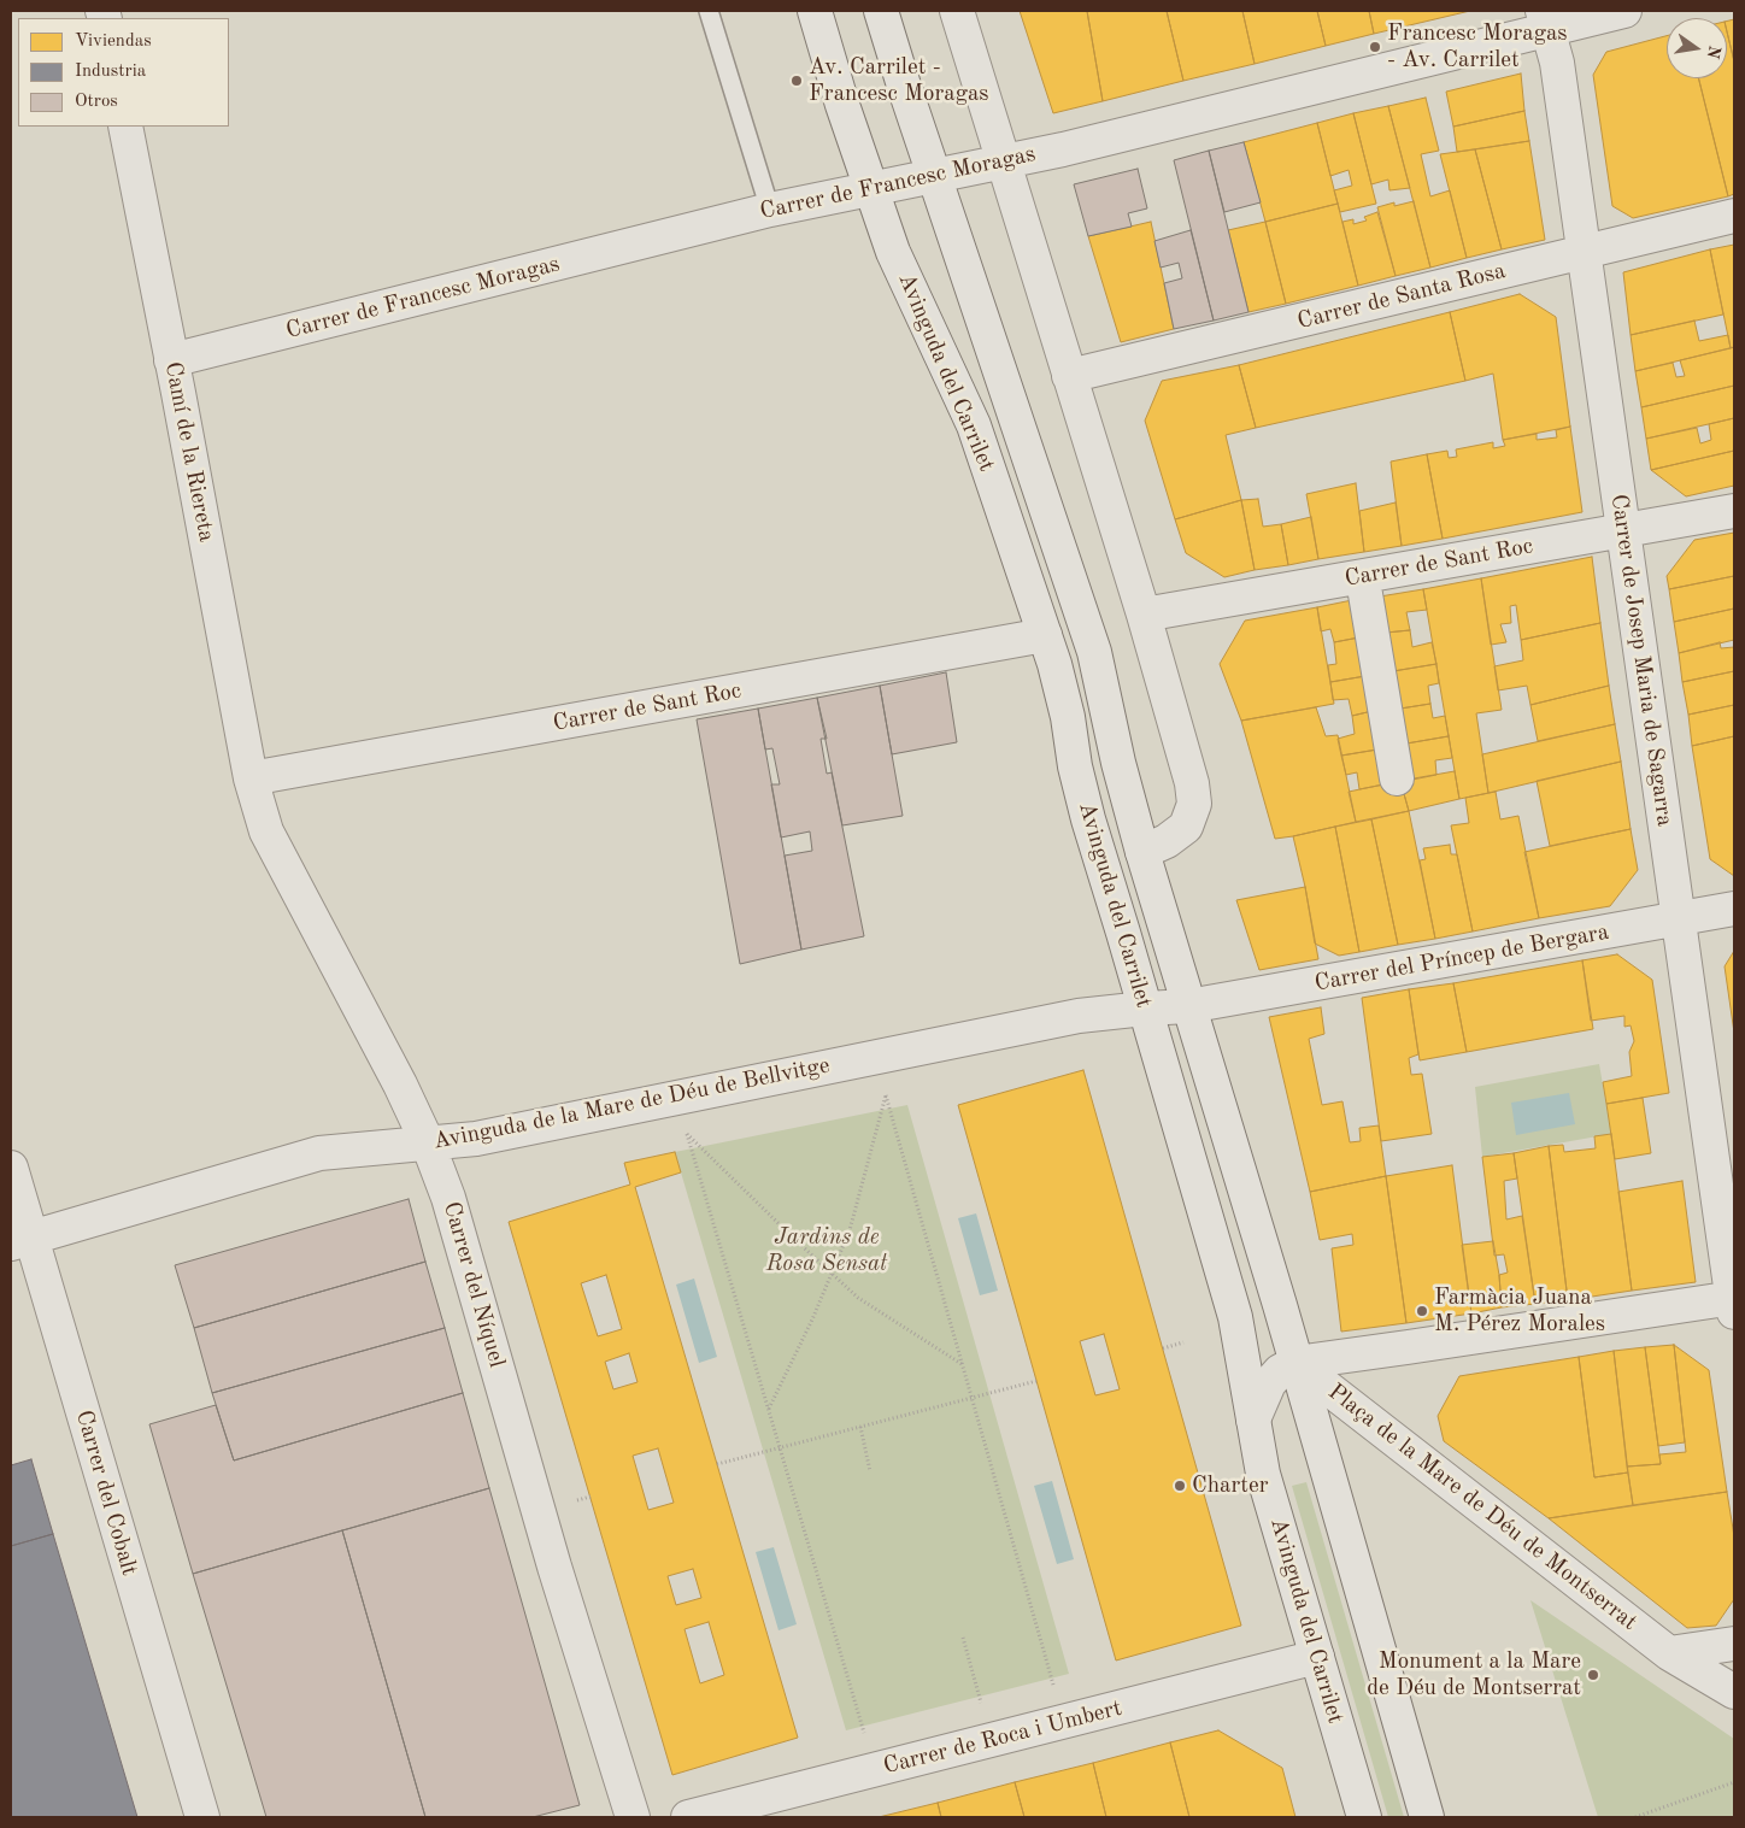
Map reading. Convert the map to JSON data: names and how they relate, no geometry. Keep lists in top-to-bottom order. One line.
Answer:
{"streets":{"street":["Carrer de Francesc Moragas","Carrer de Santa Rosa","Avinguda del Carrilet","Camí de la Riereta","Carrer de Sant Roc","Carrer de Josep Maria de Sagarra","Carrer del Príncep de Bergara","Avinguda de la Mare de Déu de Bellvitge","Carrer del Níquel","Carrer del Cobalt","Plaça de la Mare de Déu de Montserrat","Carrer de Roca i Umbert"]},"crossings":[["Carrer de Francesc Moragas","Avinguda del Carrilet"],["Carrer de Francesc Moragas","Camí de la Riereta"],["Carrer de Francesc Moragas","Carrer de Josep Maria de Sagarra"],["Carrer de Santa Rosa","Avinguda del Carrilet"],["Carrer de Santa Rosa","Carrer de Josep Maria de Sagarra"],["Avinguda del Carrilet","Carrer de Sant Roc"],["Avinguda del Carrilet","Carrer del Príncep de Bergara"],["Avinguda del Carrilet","Avinguda de la Mare de Déu de Bellvitge"],["Avinguda del Carrilet","Plaça de la Mare de Déu de Montserrat"],["Avinguda del Carrilet","Carrer de Roca i Umbert"],["Camí de la Riereta","Carrer de Sant Roc"],["Camí de la Riereta","Carrer del Níquel"],["Carrer de Sant Roc","Carrer de Josep Maria de Sagarra"],["Carrer de Sant Roc","Carrer del Níquel"],["Carrer de Josep Maria de Sagarra","Carrer del Príncep de Bergara"],["Carrer del Príncep de Bergara","Avinguda de la Mare de Déu de Bellvitge"],["Avinguda de la Mare de Déu de Bellvitge","Carrer del Níquel"],["Avinguda de la Mare de Déu de Bellvitge","Carrer del Cobalt"]],"parks":["Jardins de Rosa Sensat"],"places":["Francesc Moragas - Av. Carrilet","Av. Carrilet - Francesc Moragas","Farmàcia Juana M. Pérez Morales","Charter","Monument a la Mare de Déu de Montserrat"],"legend":["Viviendas","Industria","Otros"],"north":"right"}
